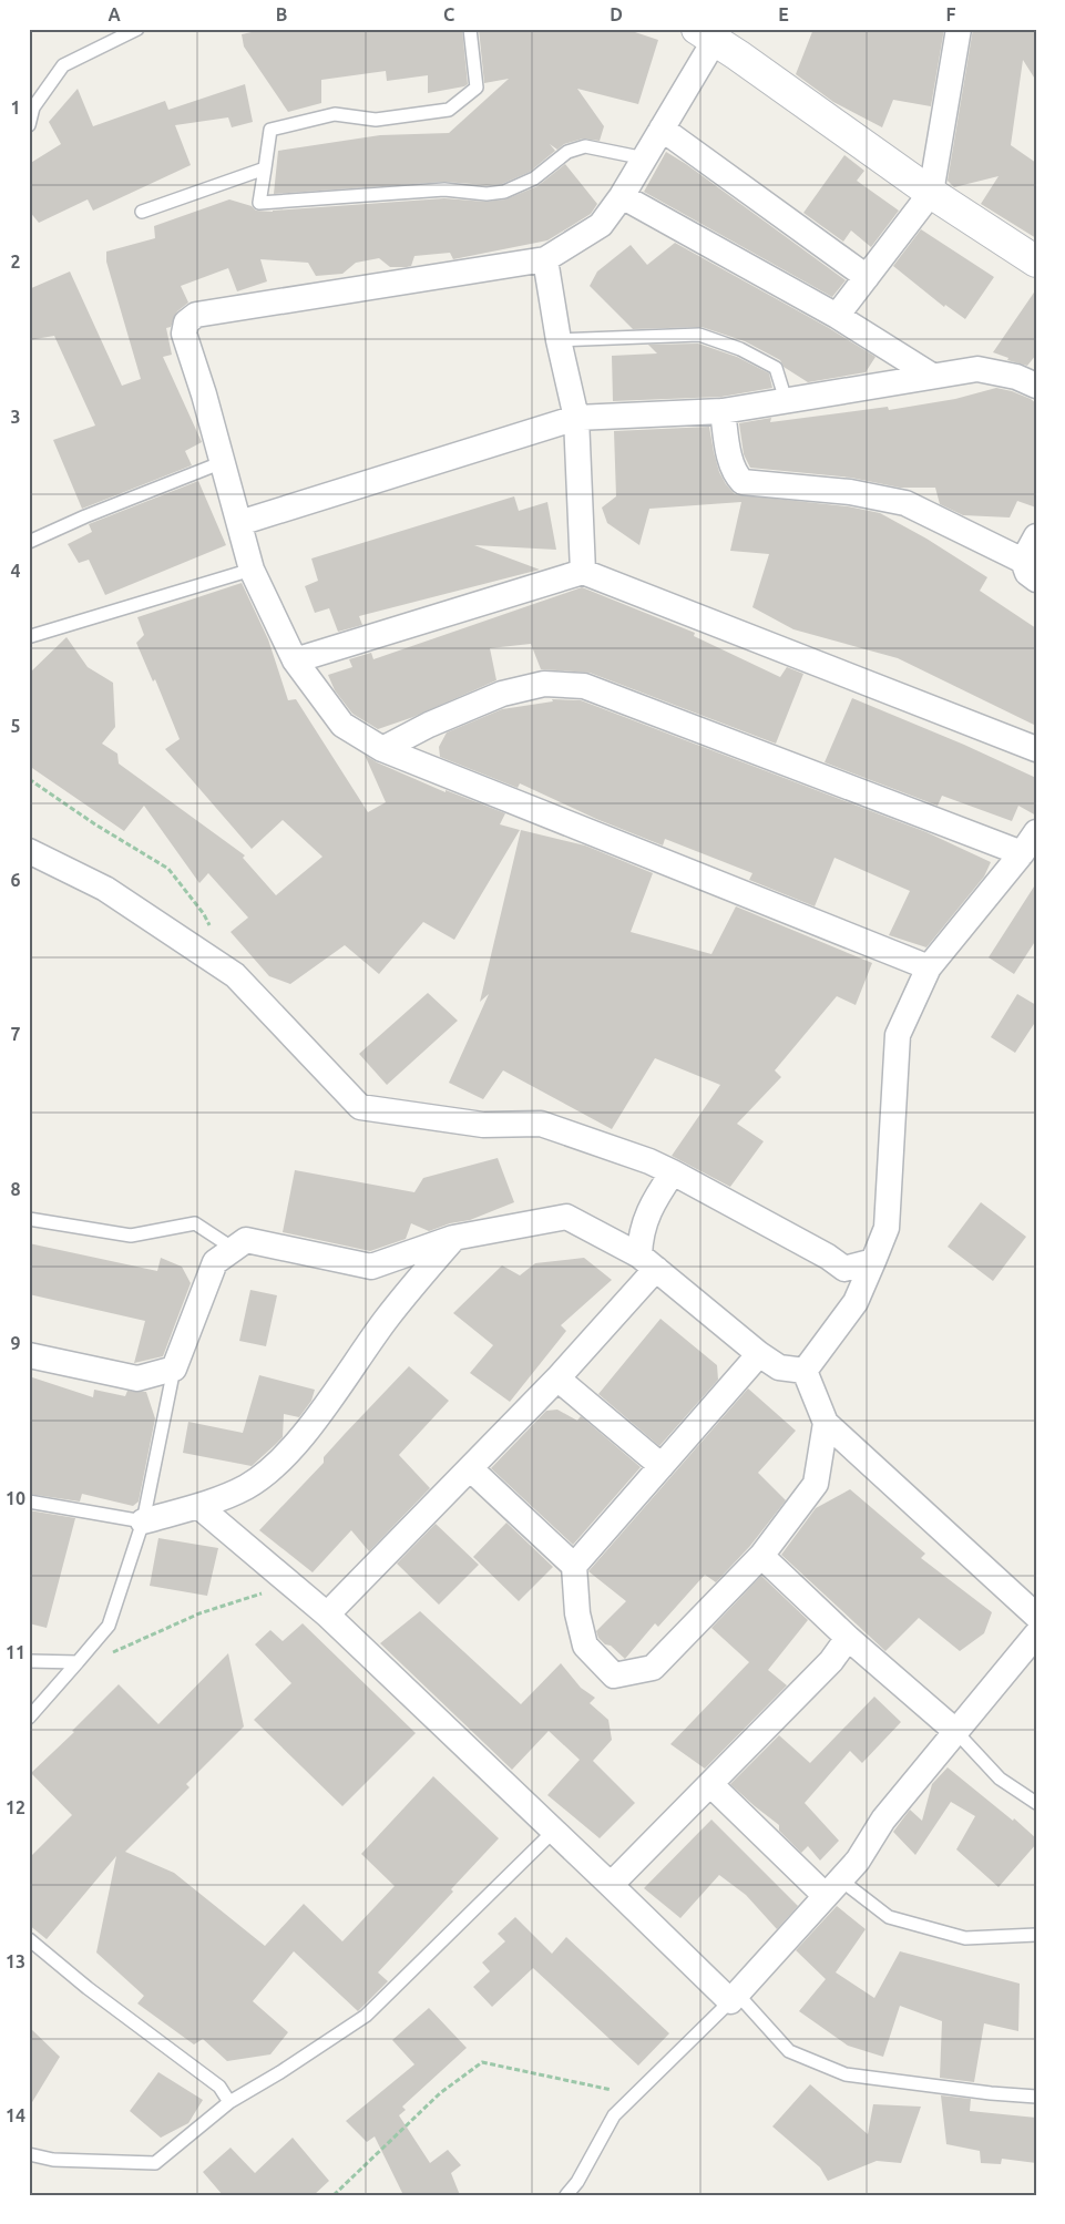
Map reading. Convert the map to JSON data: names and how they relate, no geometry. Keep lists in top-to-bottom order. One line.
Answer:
{"grid":{"columns":["A","B","C","D","E","F"],"rows":["1","2","3","4","5","6","7","8","9","10","11","12","13","14"]}}
